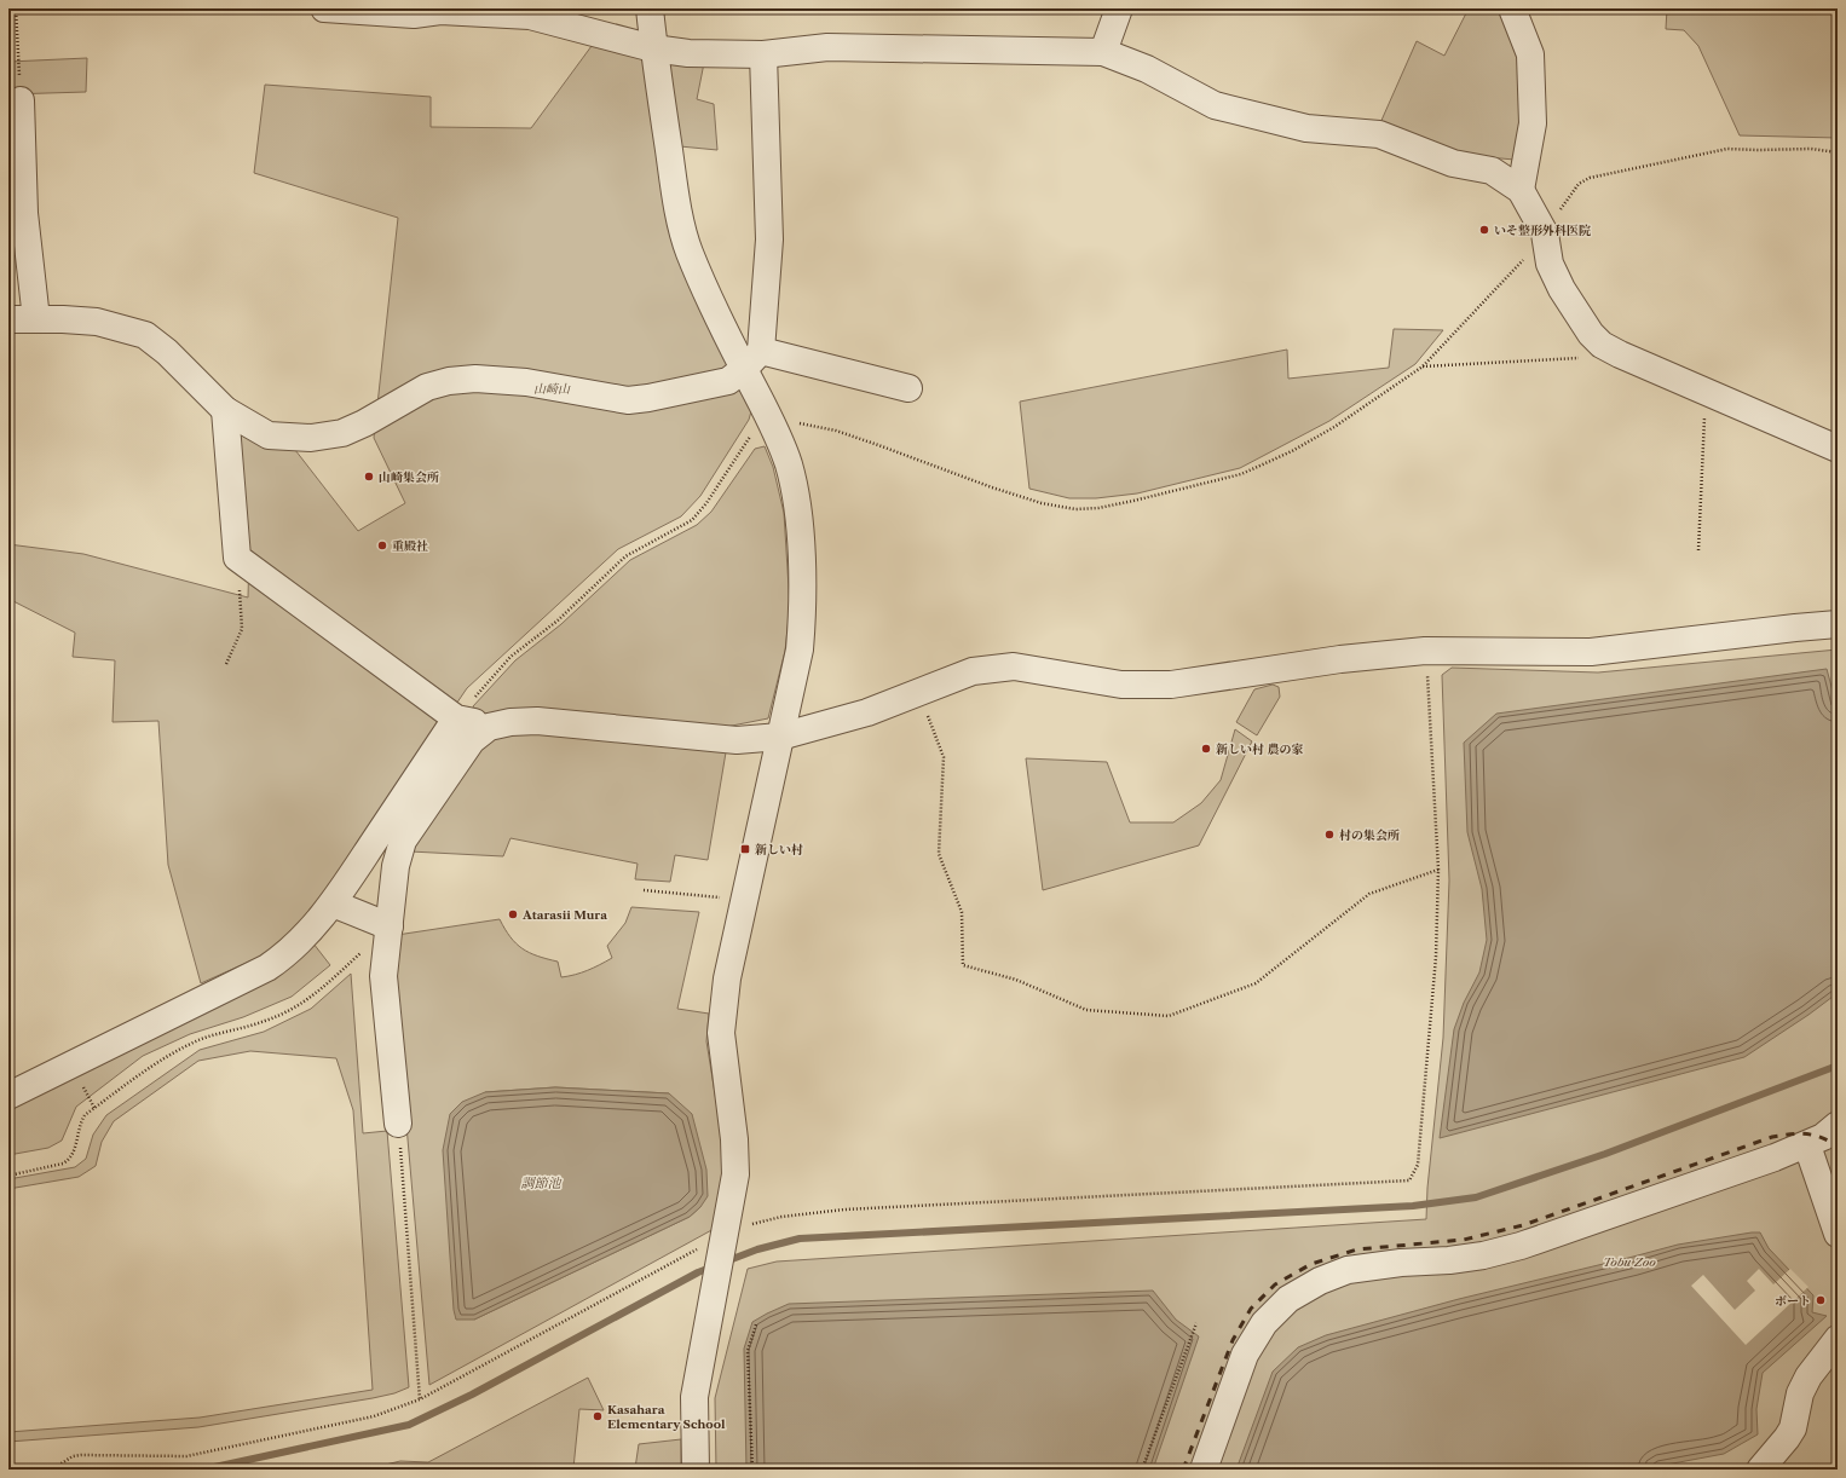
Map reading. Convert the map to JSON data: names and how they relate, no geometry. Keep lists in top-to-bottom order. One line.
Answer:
{"water":["調節池"],"parks":["山崎山","Tobu Zoo"],"places":{"other":["いそ整形外科医院","山崎集会所","重殿社","新しい村 農の家","村の集会所","Atarasii Mura","ボート","Kasahara Elementary School"],"transit":["新しい村"]}}
